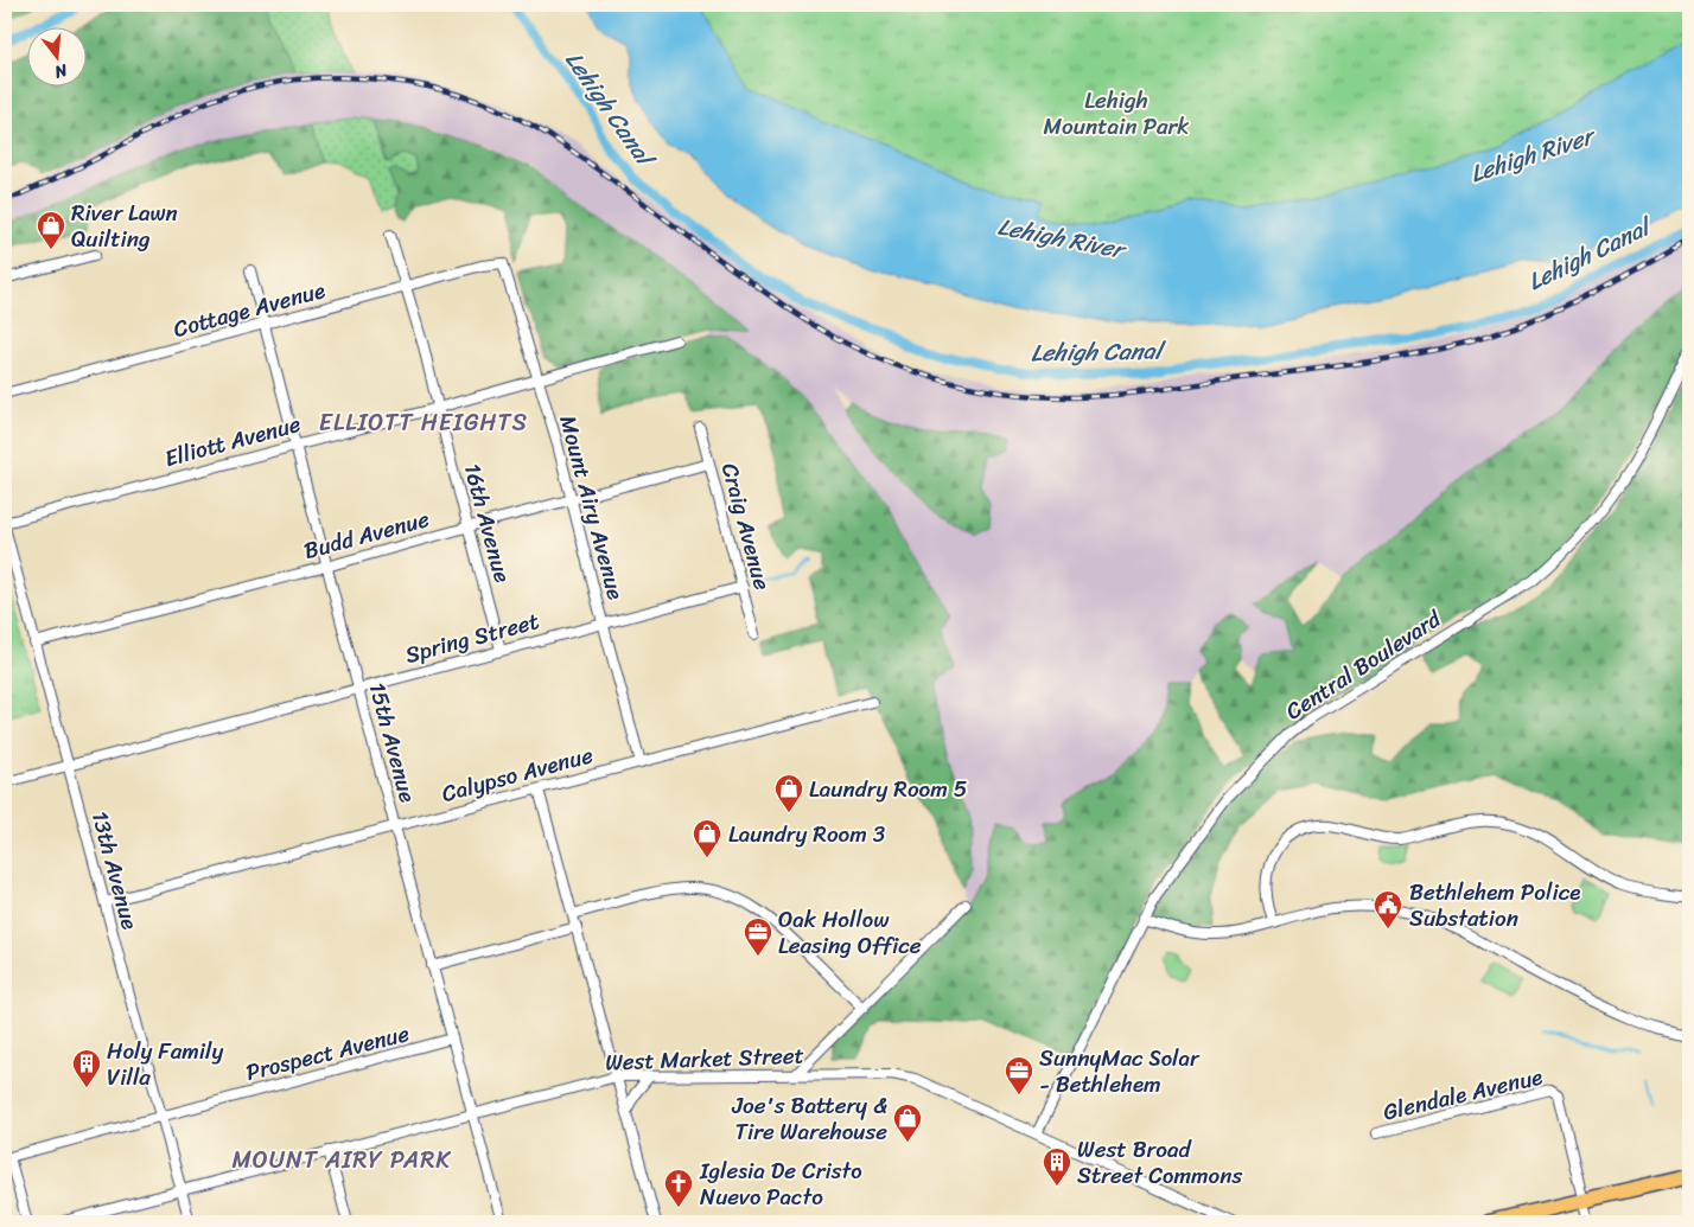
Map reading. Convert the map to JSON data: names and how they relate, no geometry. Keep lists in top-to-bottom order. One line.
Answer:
{"streets":{"street":["Cottage Avenue","Elliott Avenue","Mount Airy Avenue","16th Avenue","Craig Avenue","Budd Avenue","Spring Street","Central Boulevard","15th Avenue","Calypso Avenue","13th Avenue","Prospect Avenue","West Market Street","Glendale Avenue"]},"crossings":[["Cottage Avenue","Mount Airy Avenue"],["Cottage Avenue","16th Avenue"],["Cottage Avenue","15th Avenue"],["Elliott Avenue","Mount Airy Avenue"],["Elliott Avenue","16th Avenue"],["Elliott Avenue","15th Avenue"],["Mount Airy Avenue","Budd Avenue"],["Mount Airy Avenue","Spring Street"],["Mount Airy Avenue","Calypso Avenue"],["16th Avenue","Budd Avenue"],["16th Avenue","Spring Street"],["Craig Avenue","Budd Avenue"],["Craig Avenue","Spring Street"],["Budd Avenue","15th Avenue"],["Budd Avenue","13th Avenue"],["Spring Street","15th Avenue"],["Spring Street","13th Avenue"],["Central Boulevard","West Market Street"],["15th Avenue","Calypso Avenue"],["15th Avenue","Prospect Avenue"],["15th Avenue","West Market Street"],["Calypso Avenue","13th Avenue"],["13th Avenue","Prospect Avenue"],["13th Avenue","West Market Street"]],"districts":["ELLIOTT HEIGHTS","MOUNT AIRY PARK"],"water":["Lehigh Canal","Lehigh River"],"parks":["Lehigh Mountain Park"],"places":{"shop":["River Lawn Quilting","Laundry Room 5","Laundry Room 3","Joe's Battery & Tire Warehouse"],"public building":["Bethlehem Police Substation"],"office":["Oak Hollow Leasing Office","SunnyMac Solar - Bethlehem"],"building":["Holy Family Villa","West Broad Street Commons"],"church":["Iglesia De Cristo Nuevo Pacto"]},"north":"bottom"}
